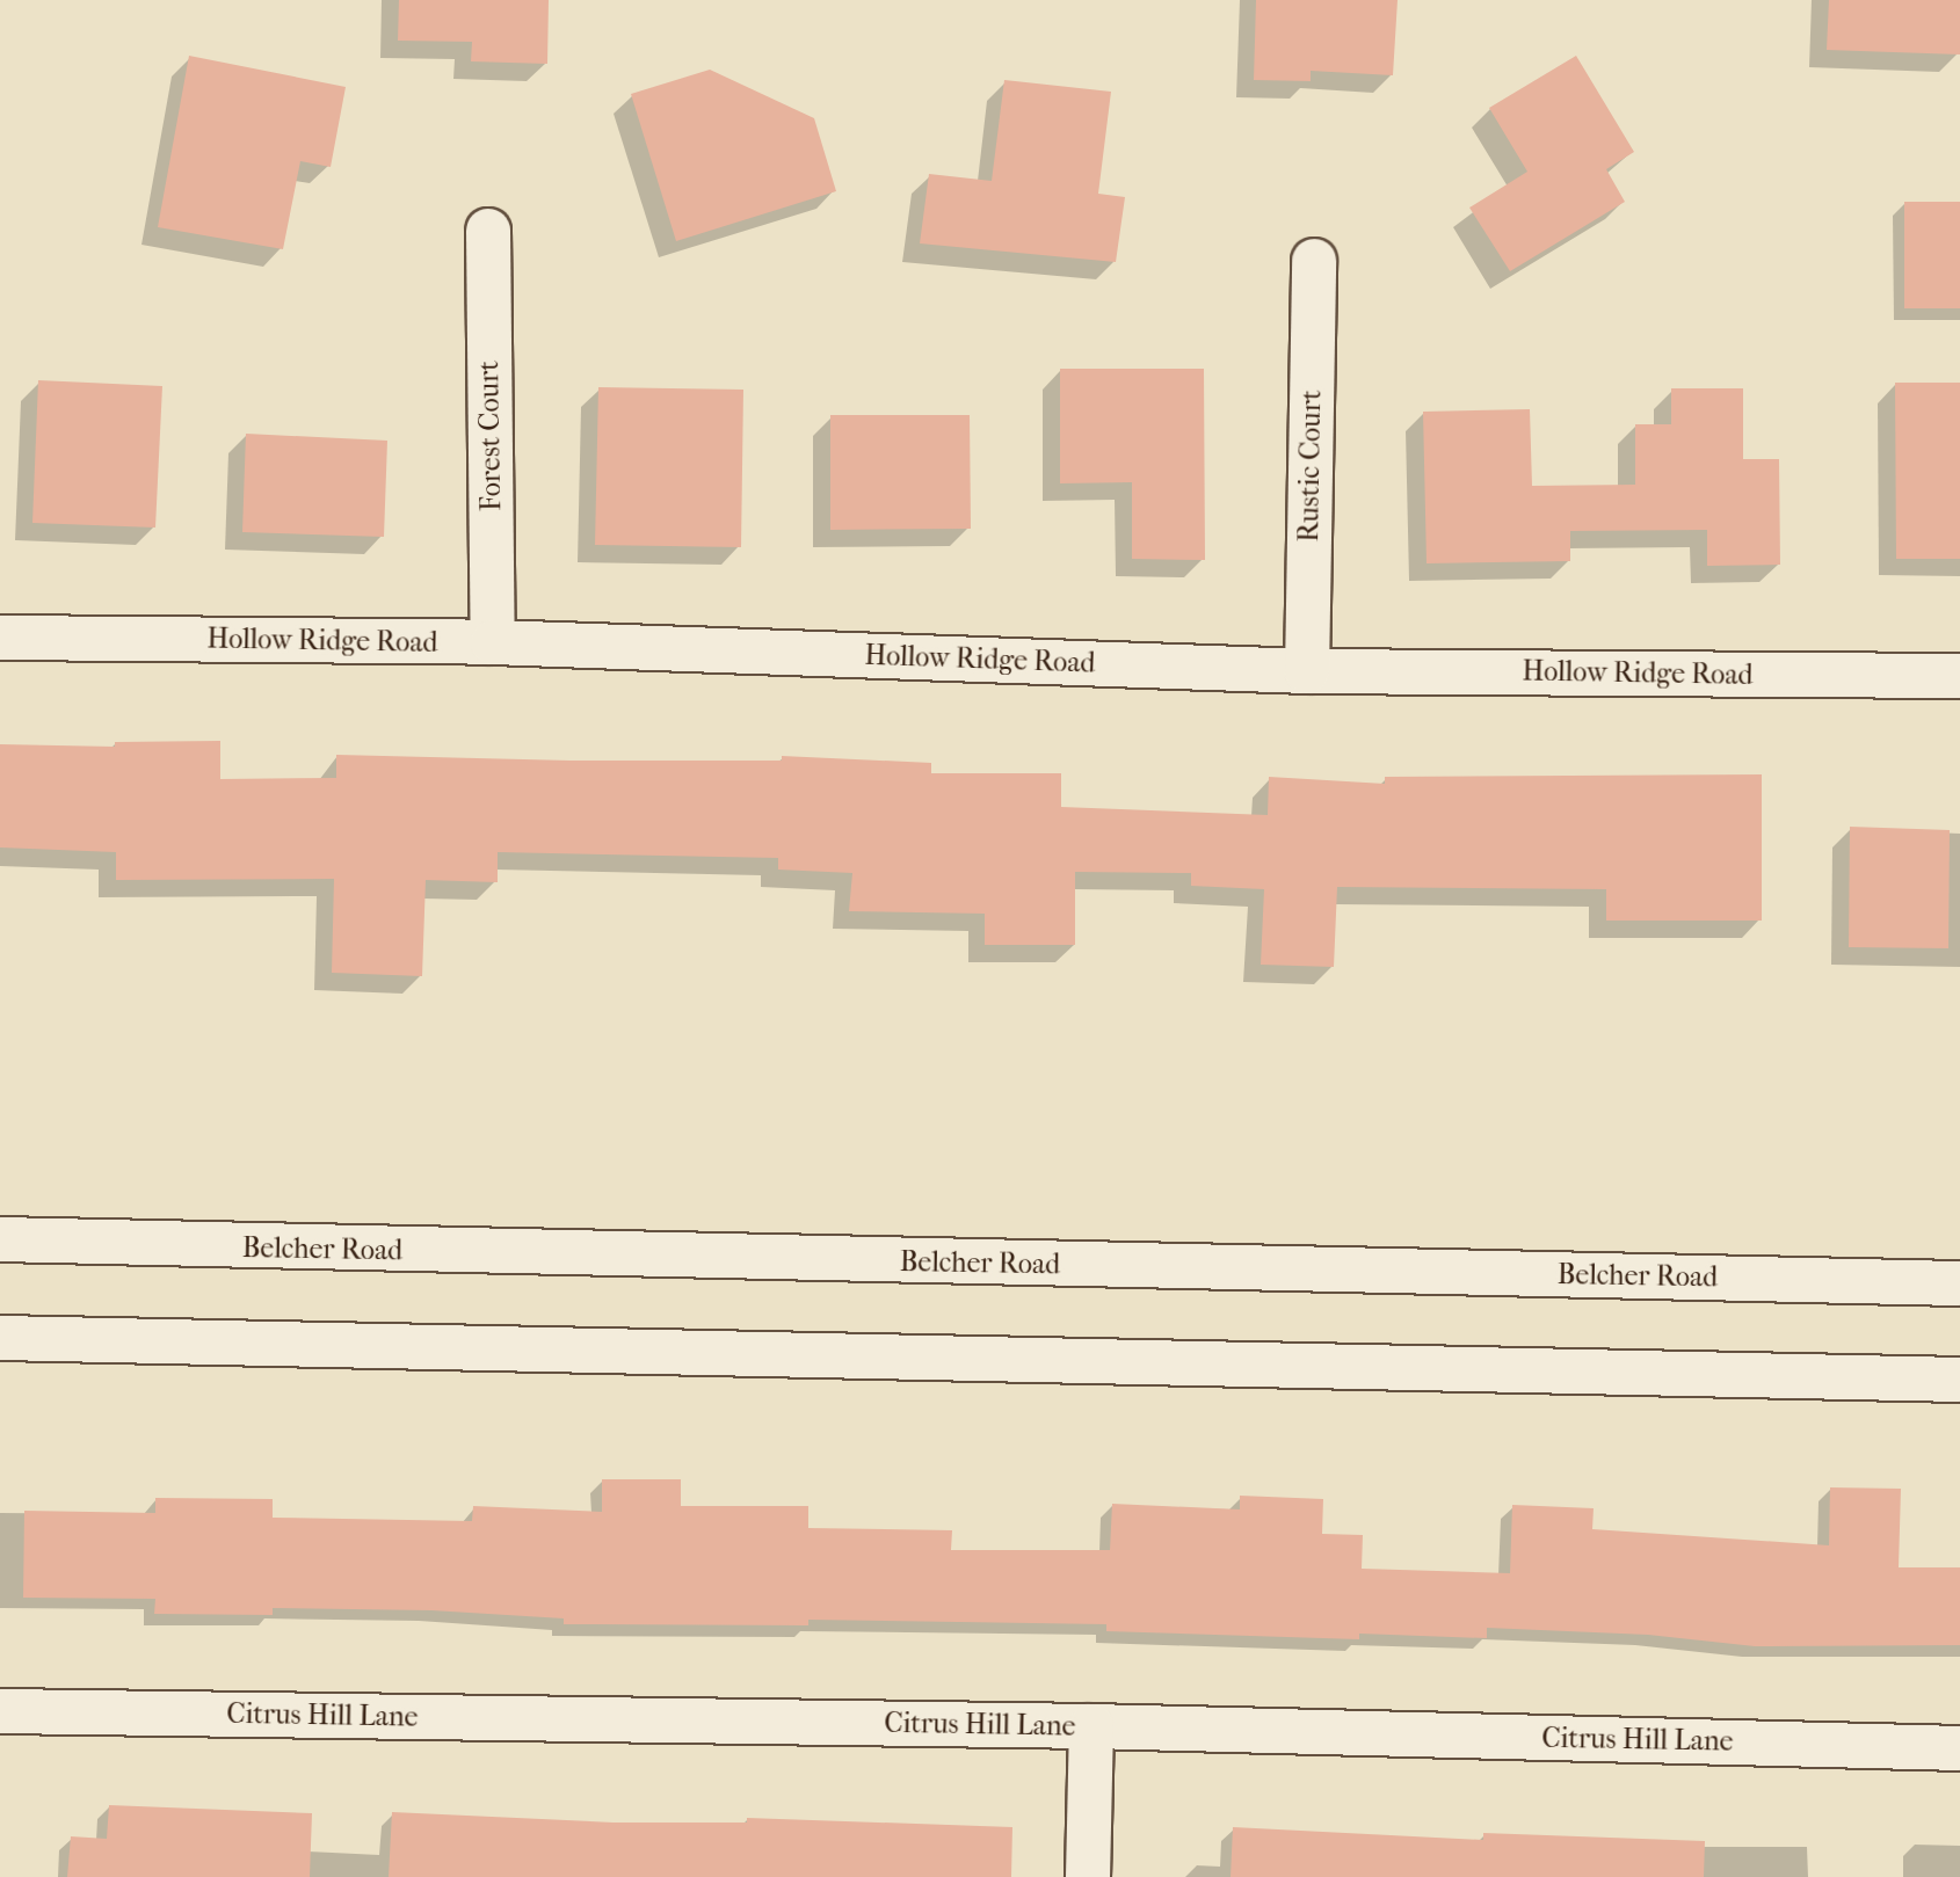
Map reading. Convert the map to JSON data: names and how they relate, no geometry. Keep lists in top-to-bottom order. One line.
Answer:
{"streets":{"street":["Forest Court","Rustic Court","Hollow Ridge Road","Belcher Road","Citrus Hill Lane"]},"crossings":[["Forest Court","Hollow Ridge Road"],["Rustic Court","Hollow Ridge Road"]]}
